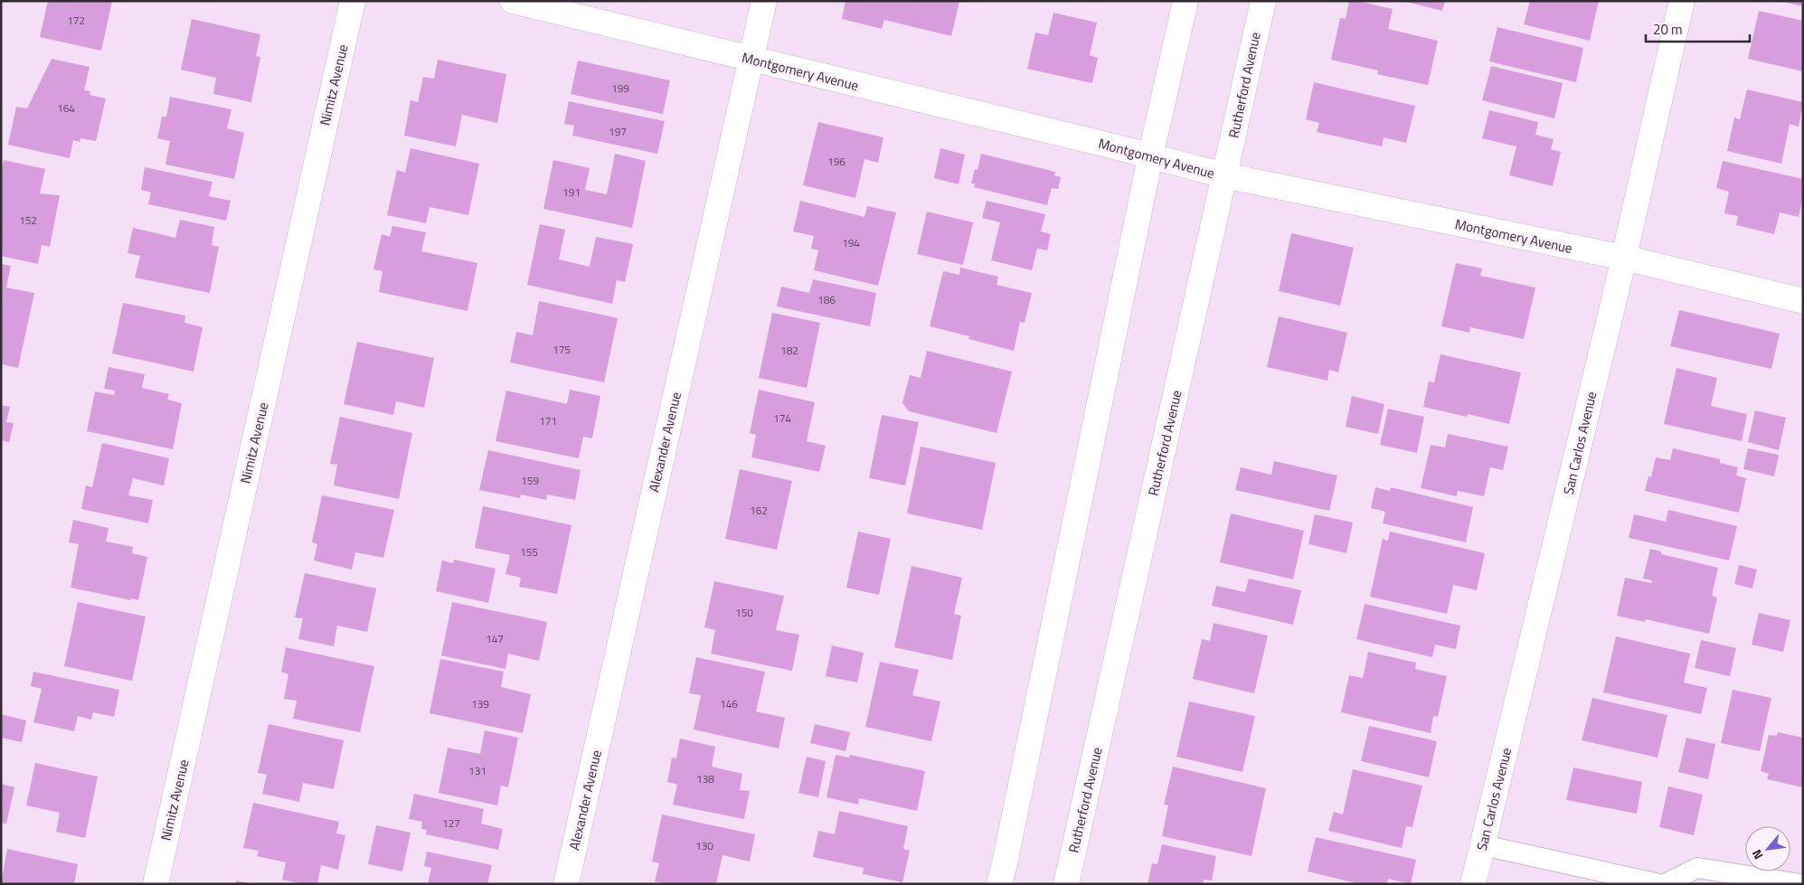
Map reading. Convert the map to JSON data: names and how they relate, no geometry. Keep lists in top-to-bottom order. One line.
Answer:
{"streets":{"street":["Montgomery Avenue","Nimitz Avenue","Rutherford Avenue","Alexander Avenue","San Carlos Avenue"]},"crossings":[["Montgomery Avenue","Rutherford Avenue"],["Montgomery Avenue","Alexander Avenue"],["Montgomery Avenue","San Carlos Avenue"]],"house_numbers":["172","199","164","197","196","191","152","194","186","175","182","174","171","159","162","155","150","147","139","146","131","138","127","130"],"scale_bar":"20 m","north":"bottom left"}
